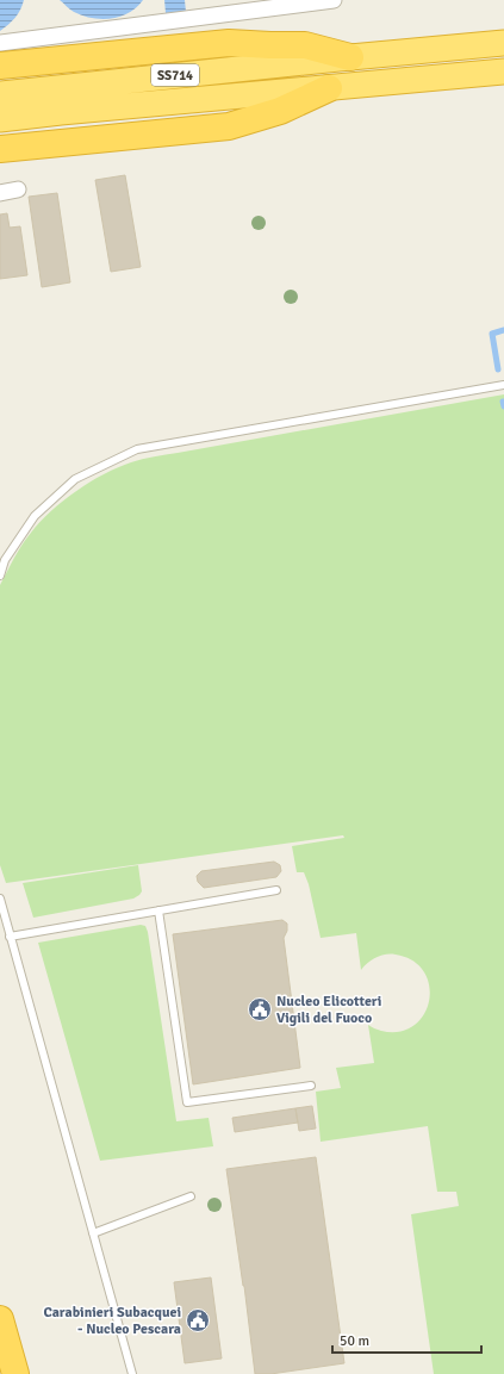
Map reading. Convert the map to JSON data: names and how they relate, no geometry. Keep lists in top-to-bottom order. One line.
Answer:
{"streets":{"highway":["SS714"]},"places":{"public building":["Nucleo Elicotteri Vigili del Fuoco","Carabinieri Subacquei - Nucleo Pescara"]},"scale_bar":"50 m"}
